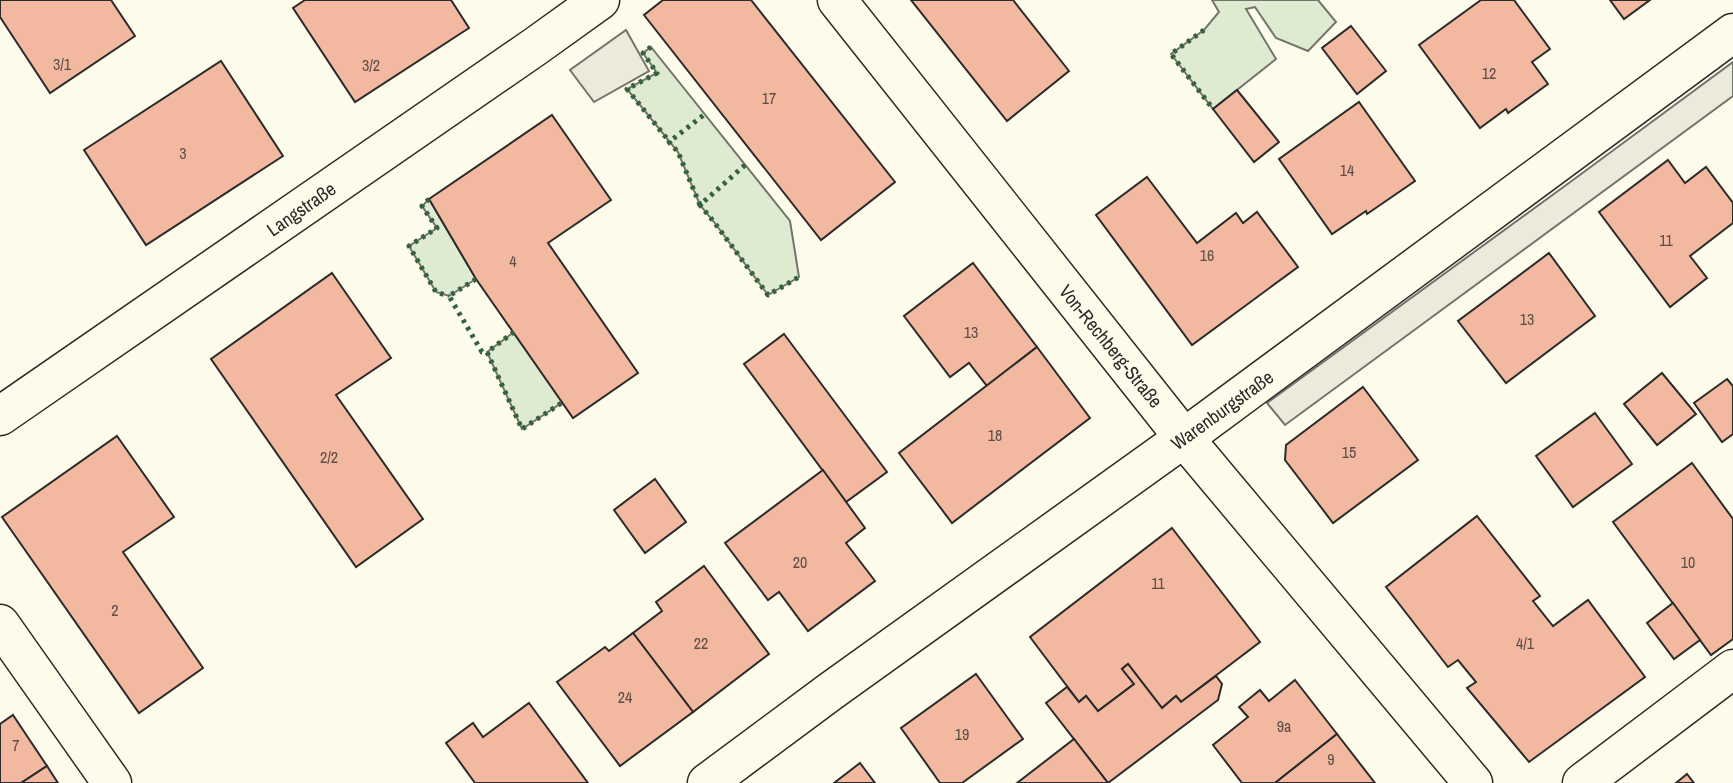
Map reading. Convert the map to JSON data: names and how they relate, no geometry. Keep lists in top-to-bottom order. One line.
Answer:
{"streets":{"street":["Langstraße","Von-Rechberg-Straße","Warenburgstraße"]},"crossings":[["Von-Rechberg-Straße","Warenburgstraße"]],"house_numbers":["3/1","3/2","12","17","3","14","11","16","4","13","13","18","15","2/2","20","10","11","2","22","4/1","24","9a","19","7","9"]}
